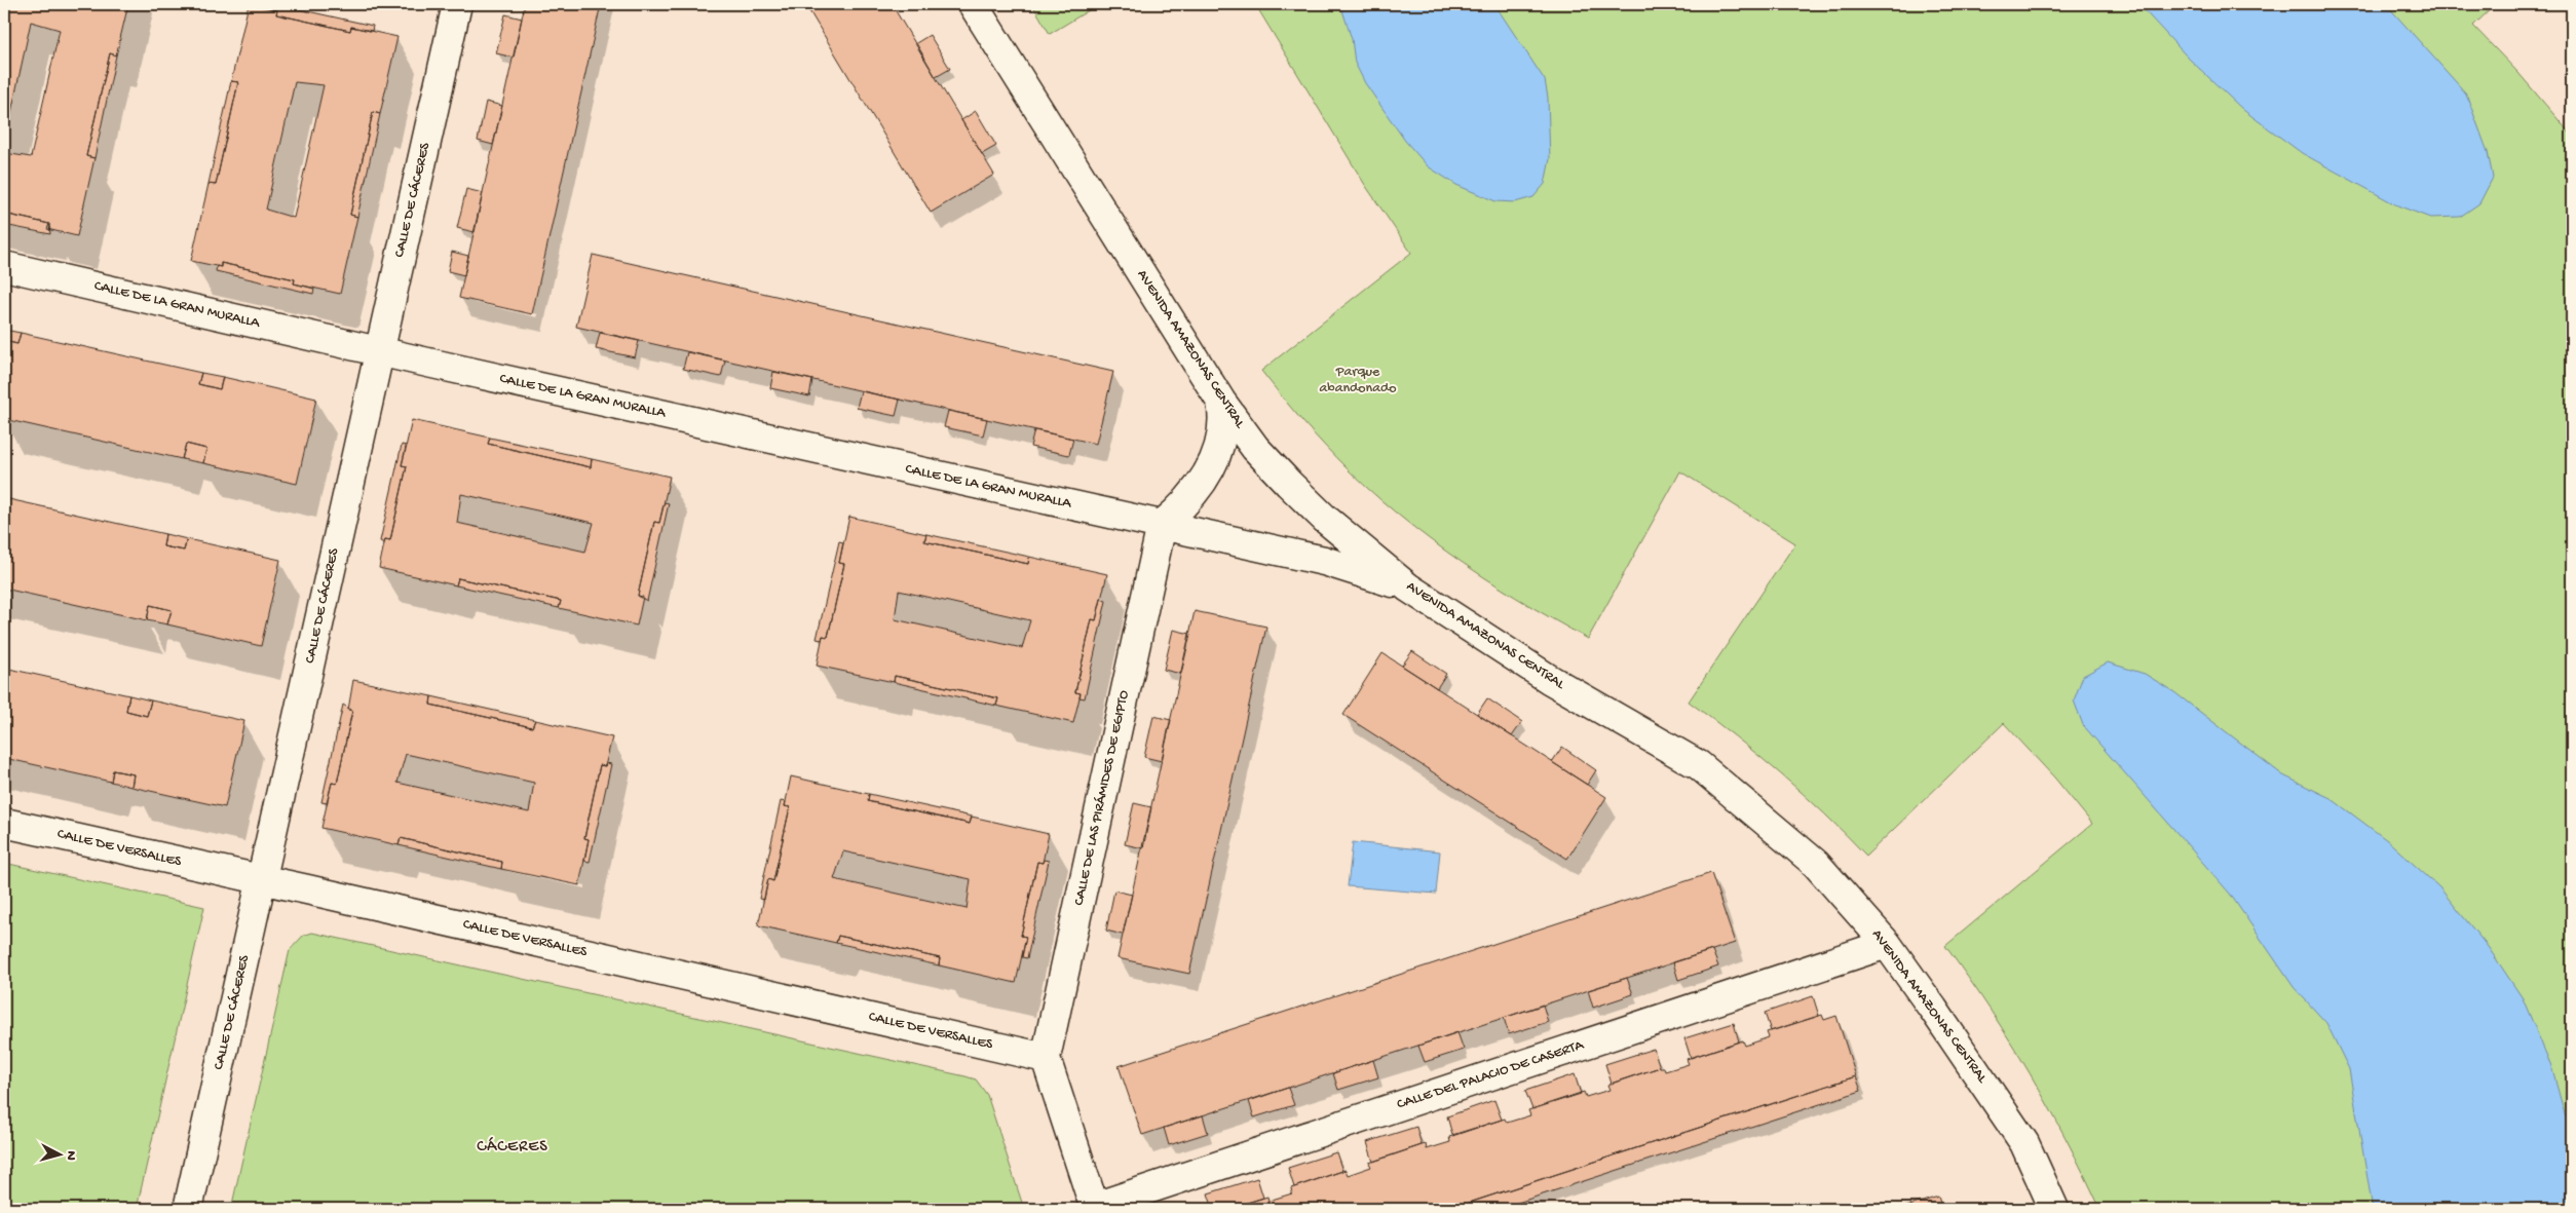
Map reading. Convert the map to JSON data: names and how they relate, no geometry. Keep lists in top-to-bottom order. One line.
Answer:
{"streets":{"street":["CALLE DE CÁCERES","CALLE DE LA GRAN MURALLA","AVENIDA AMAZONAS CENTRAL","CALLE DE LAS PIRÁMIDES DE EGIPTO","CALLE DE VERSALLES","CALLE DEL PALACIO DE CASERTA"]},"crossings":[["CALLE DE CÁCERES","CALLE DE LA GRAN MURALLA"],["CALLE DE CÁCERES","CALLE DE VERSALLES"],["CALLE DE LA GRAN MURALLA","AVENIDA AMAZONAS CENTRAL"],["CALLE DE LA GRAN MURALLA","CALLE DE LAS PIRÁMIDES DE EGIPTO"],["AVENIDA AMAZONAS CENTRAL","CALLE DEL PALACIO DE CASERTA"],["CALLE DE LAS PIRÁMIDES DE EGIPTO","CALLE DE VERSALLES"]],"districts":["CÁCERES"],"parks":["Parque abandonado"],"north":"right"}
